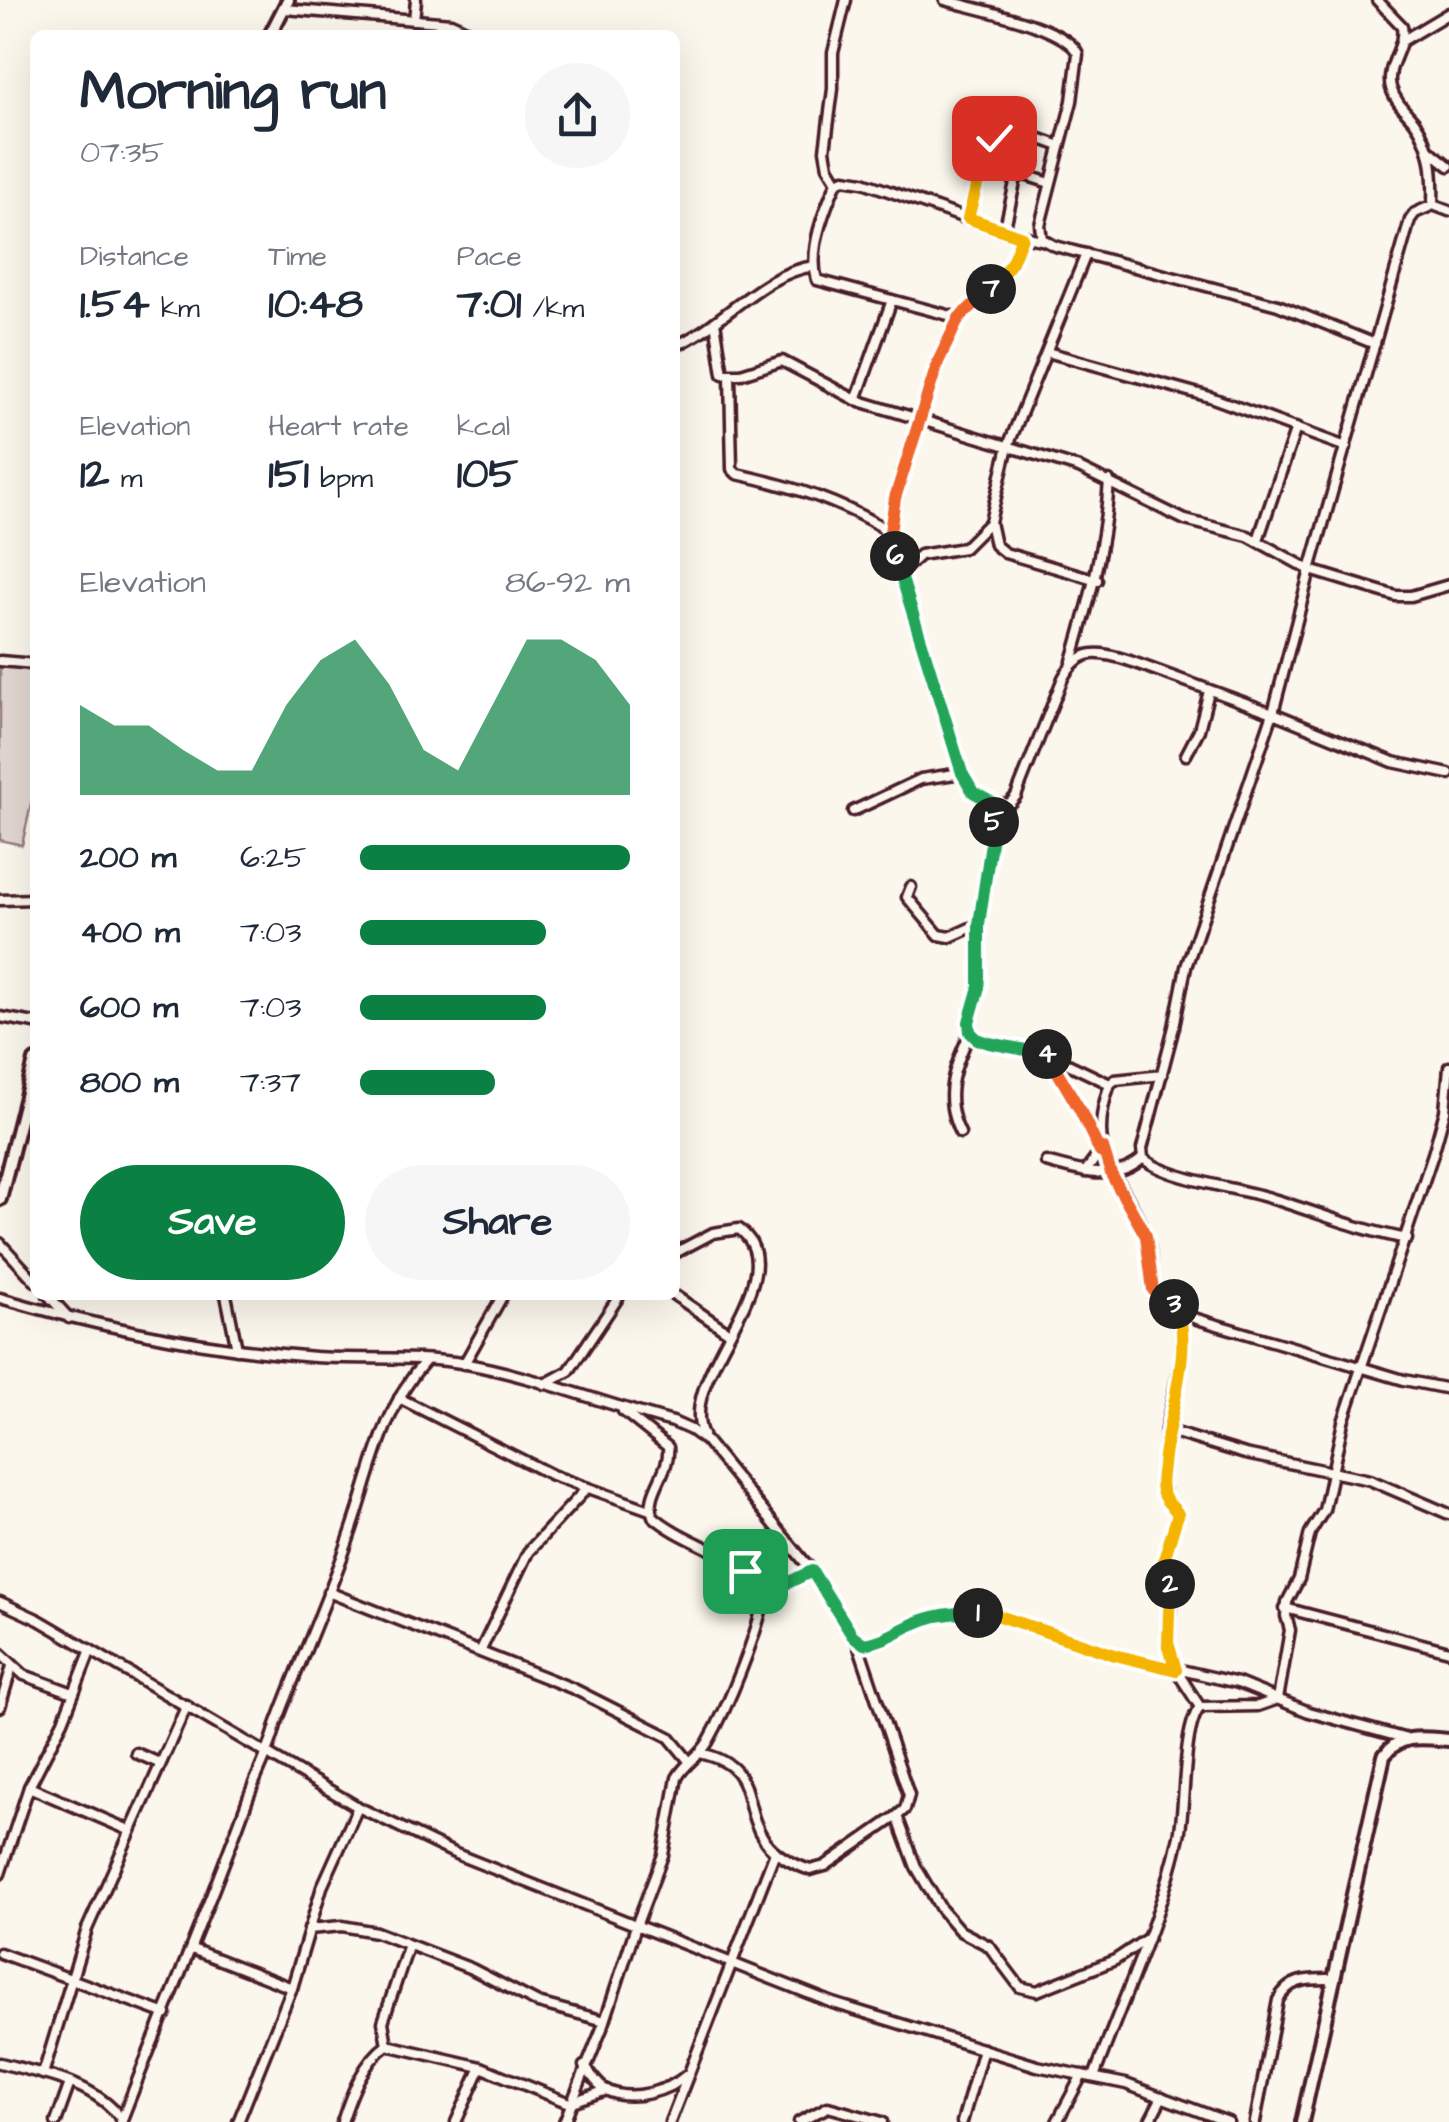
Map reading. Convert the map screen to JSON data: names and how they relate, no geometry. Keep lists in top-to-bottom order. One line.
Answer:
{"page":{"heading":["Morning run","07:35"],"stats":[["Distance","1.54 km"],["Time","10:48"],["Pace","7:01 /km"],["Elevation","12 m"],["Heart rate","151 bpm"],["kcal","105"]],"pins":["7","6","5","4","3","2","1"],"chart":["Elevation","86–92 m"],"list":[{"name":"200 m","note":"6:25"},{"name":"400 m","note":"7:03"},{"name":"600 m","note":"7:03"},{"name":"800 m","note":"7:37"}],"buttons":["Save","Share"]}}
